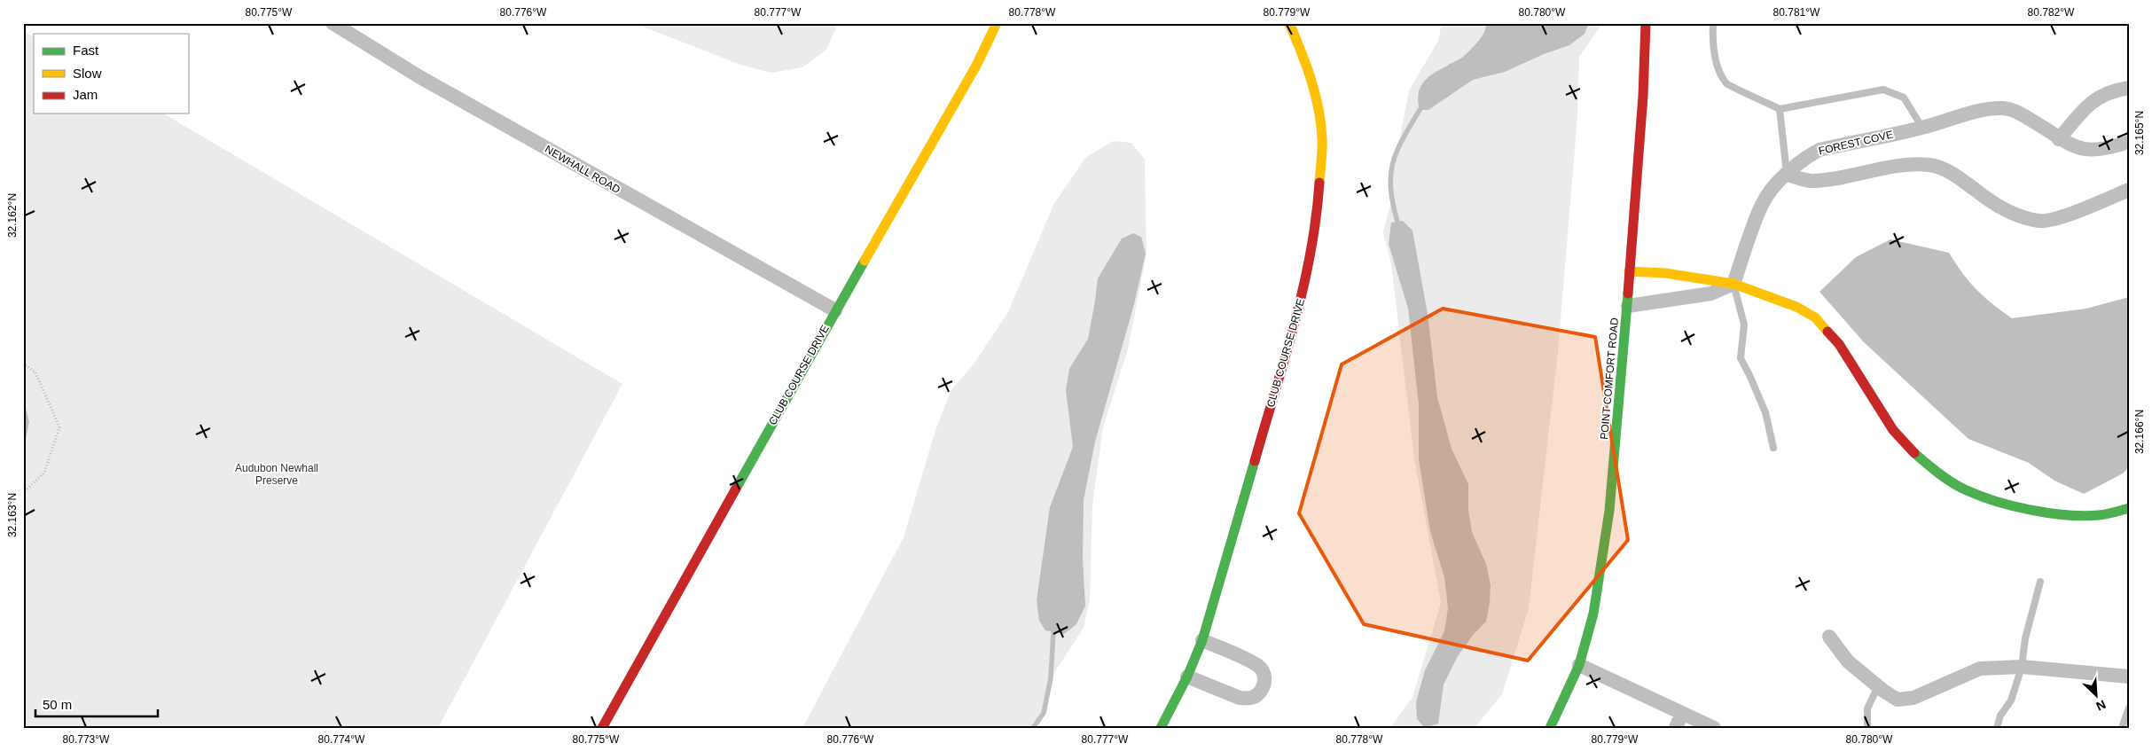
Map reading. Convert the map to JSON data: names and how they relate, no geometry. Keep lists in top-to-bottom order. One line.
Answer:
{"streets":{"street":["FOREST COVE","NEWHALL ROAD","CLUB COURSE DRIVE","POINT COMFORT ROAD"]},"crossings":[["NEWHALL ROAD","CLUB COURSE DRIVE"]],"parks":["Audubon Newhall Preserve"],"legend":["Fast","Slow","Jam"],"scale_bar":"50 m","north":"bottom right","coordinates":["80.775°W","80.776°W","80.777°W","80.778°W","80.779°W","80.780°W","80.781°W","80.782°W","32.165°N","32.162°N","32.166°N","32.163°N","80.773°W","80.774°W"]}
